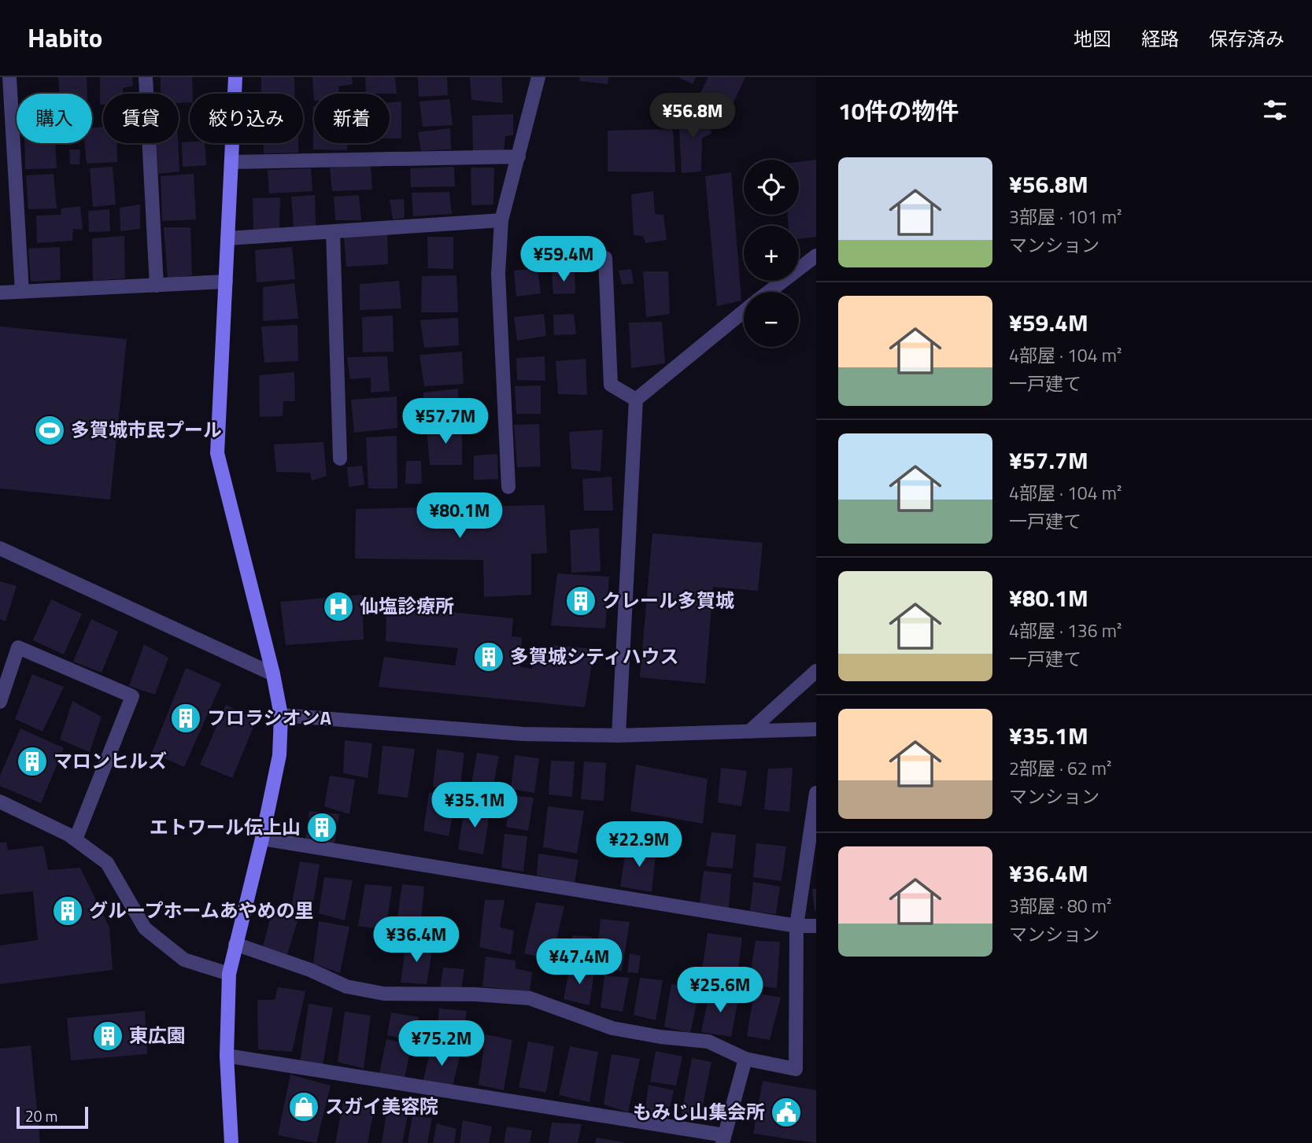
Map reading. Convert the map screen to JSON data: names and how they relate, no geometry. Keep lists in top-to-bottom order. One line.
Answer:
{"places":{"sports":["多賀城市民プール"],"building":["クレール多賀城","多賀城シティハウス","フロラシオンA","マロンヒルズ","エトワール伝上山","グループホームあやめの里","東広園"],"hospital":["仙塩診療所"],"shop":["スガイ美容院"],"public building":["もみじ山集会所"]},"scale_bar":"20 m","page":{"header":"Habito","nav":["地図","経路","保存済み"],"heading":"10件の物件","price":["¥56.8M","¥59.4M","¥57.7M","¥80.1M","¥35.1M","¥22.9M","¥36.4M","¥47.4M","¥25.6M","¥75.2M"],"chip":["購入","賃貸","絞り込み","新着"],"list":[{"name":"¥56.8M","note":"3部屋 · 101 m² · マンション"},{"name":"¥59.4M","note":"4部屋 · 104 m² · 一戸建て"},{"name":"¥57.7M","note":"4部屋 · 104 m² · 一戸建て"},{"name":"¥80.1M","note":"4部屋 · 136 m² · 一戸建て"},{"name":"¥35.1M","note":"2部屋 · 62 m² · マンション"},{"name":"¥36.4M","note":"3部屋 · 80 m² · マンション"}],"map_buttons":["+","−"],"scale":"20 m"}}
